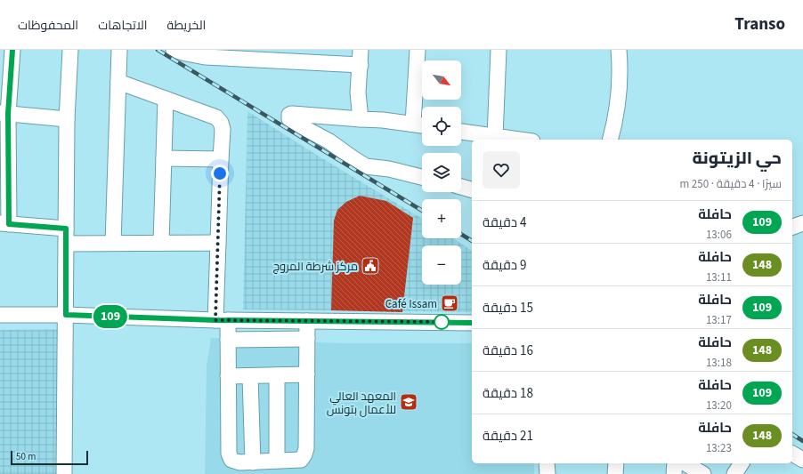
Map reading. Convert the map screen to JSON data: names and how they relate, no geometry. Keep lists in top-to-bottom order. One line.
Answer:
{"places":{"public building":["مركز شرطة المروج"],"cafe":["Café Issam"],"school or university":["المعهد العالي للأعمال بتونس"]},"lines":["bus line 109"],"scale_bar":"50 m","north":"bottom right","page":{"header":"Transo","nav":["الخريطة","الاتجاهات","المحفوظات"],"on_map":"109","map_buttons":["+","−"],"heading":["حي الزيتونة","سيرًا · 4 دقيقة · 250 m"],"list":[{"mark":"109","name":"حافلة","note":"13:06","value":"4 دقيقة"},{"mark":"148","name":"حافلة","note":"13:11","value":"9 دقيقة"},{"mark":"109","name":"حافلة","note":"13:17","value":"15 دقيقة"},{"mark":"148","name":"حافلة","note":"13:18","value":"16 دقيقة"},{"mark":"109","name":"حافلة","note":"13:20","value":"18 دقيقة"},{"mark":"148","name":"حافلة","note":"13:23","value":"21 دقيقة"}],"scale":"50 m"}}
